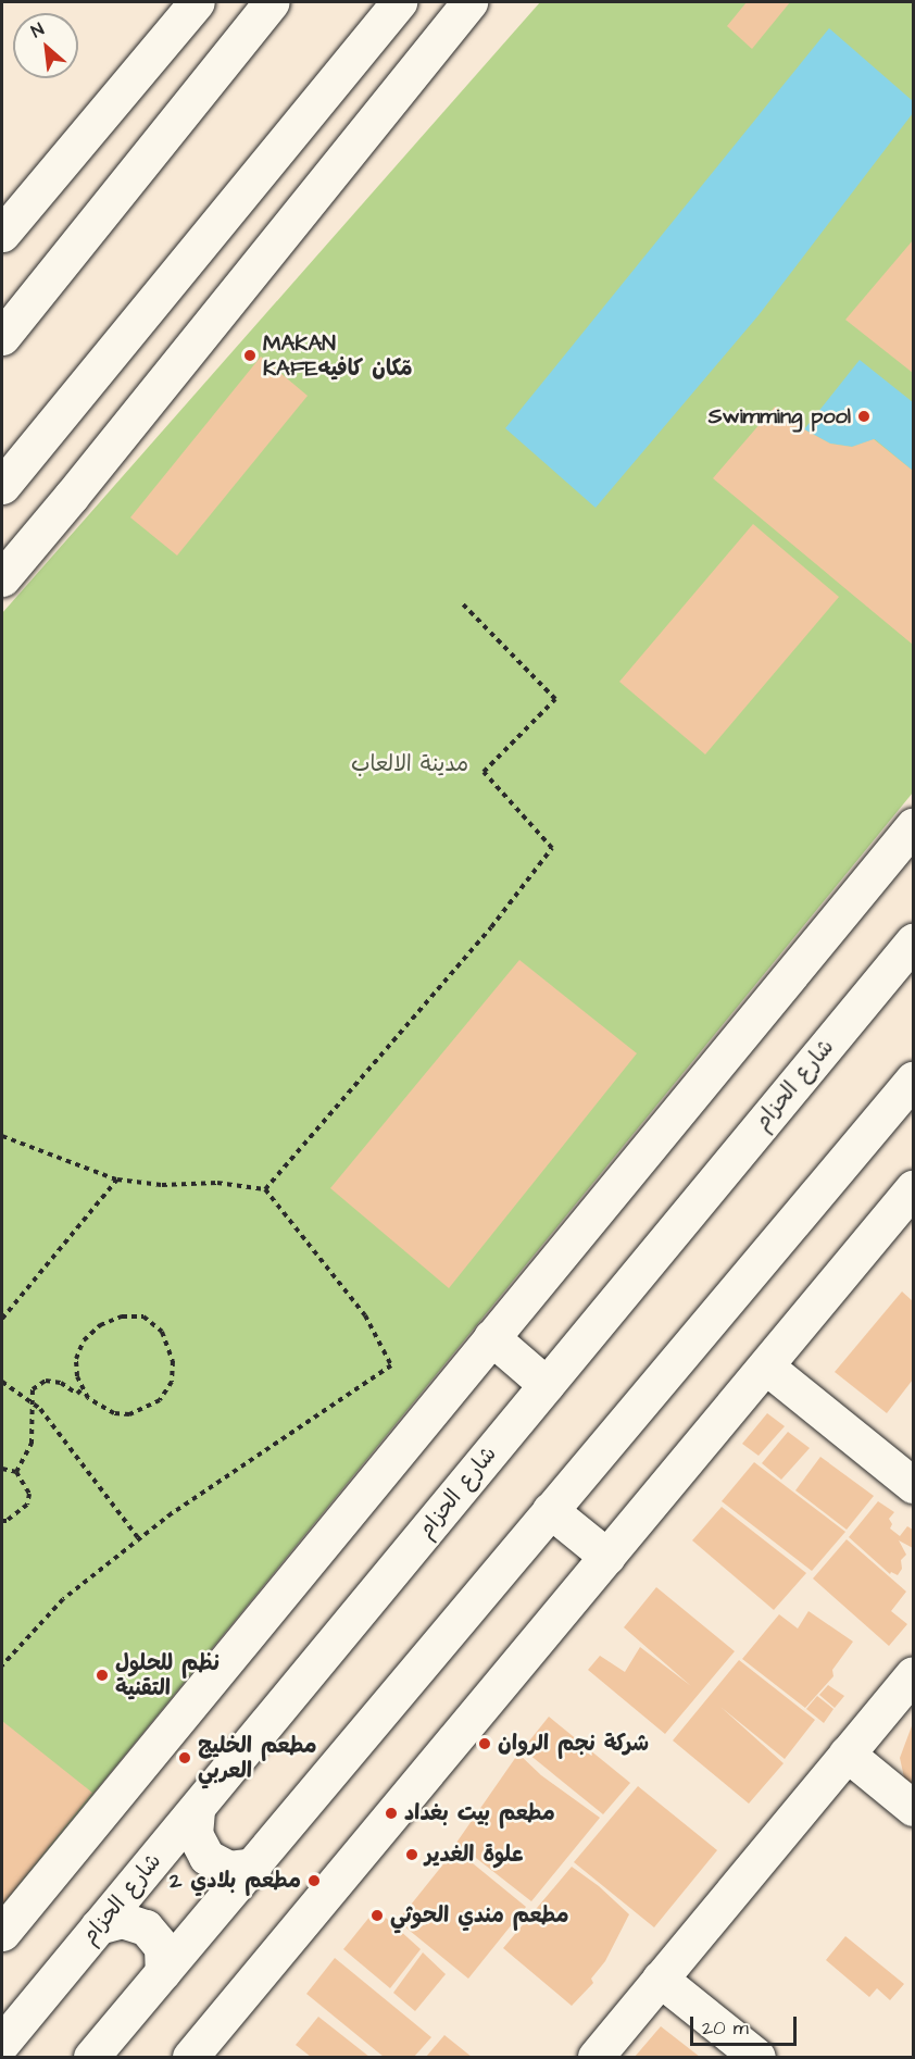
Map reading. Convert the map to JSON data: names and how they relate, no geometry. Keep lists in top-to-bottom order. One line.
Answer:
{"streets":{"main road":["شارع الحزام"]},"parks":["مدينة الالعاب"],"places":["MAKAN KAFEمٓكان كافيه","Swimming pool","نظم للحلول التقنية","شركة نجم الروان","مطعم الخليج العربي","مطعم بيت بغداد","علوة الغدير","مطعم بلادي 2","مطعم مندي الحوثي"],"scale_bar":"20 m","north":"top left"}
